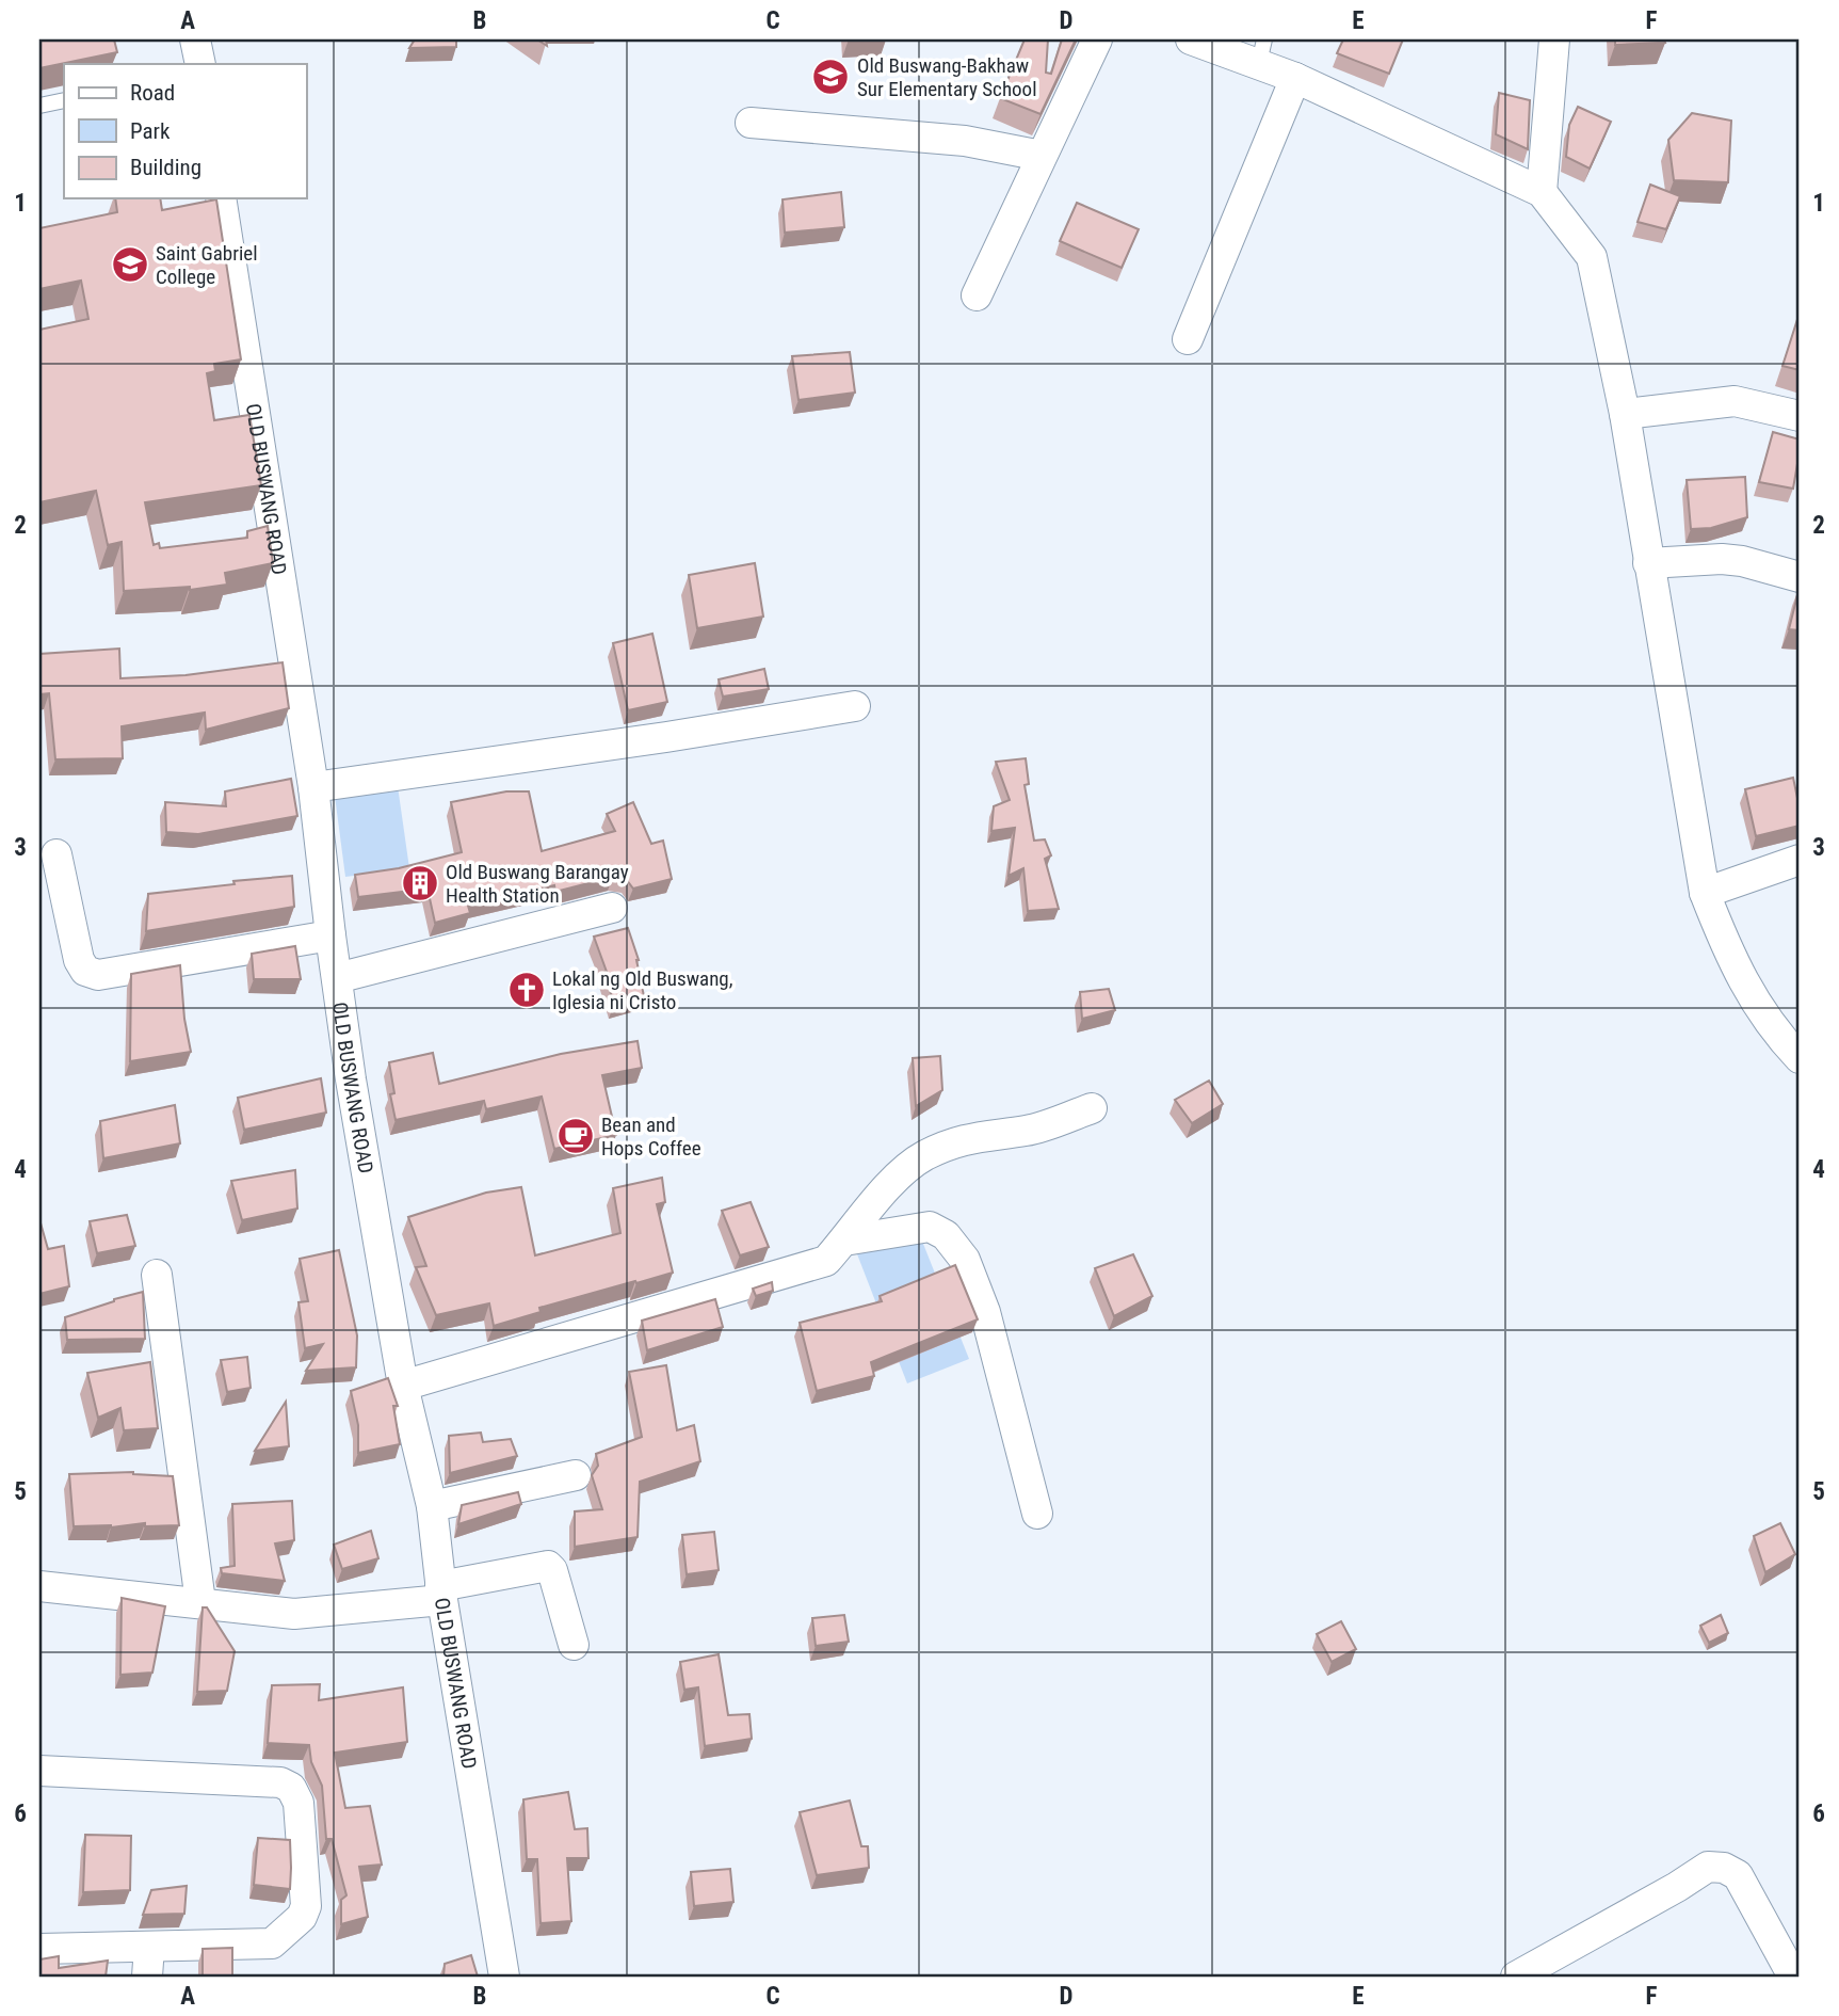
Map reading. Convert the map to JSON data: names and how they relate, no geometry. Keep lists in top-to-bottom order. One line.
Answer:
{"streets":{"street":["OLD BUSWANG ROAD"]},"places":{"school or university":["Old Buswang-Bakhaw Sur Elementary School","Saint Gabriel College"],"building":["Old Buswang Barangay Health Station"],"church":["Lokal ng Old Buswang, Iglesia ni Cristo"],"cafe":["Bean and Hops Coffee"]},"legend":["Road","Park","Building"],"grid":{"columns":["A","B","C","D","E","F"],"rows":["1","2","3","4","5","6"]}}
